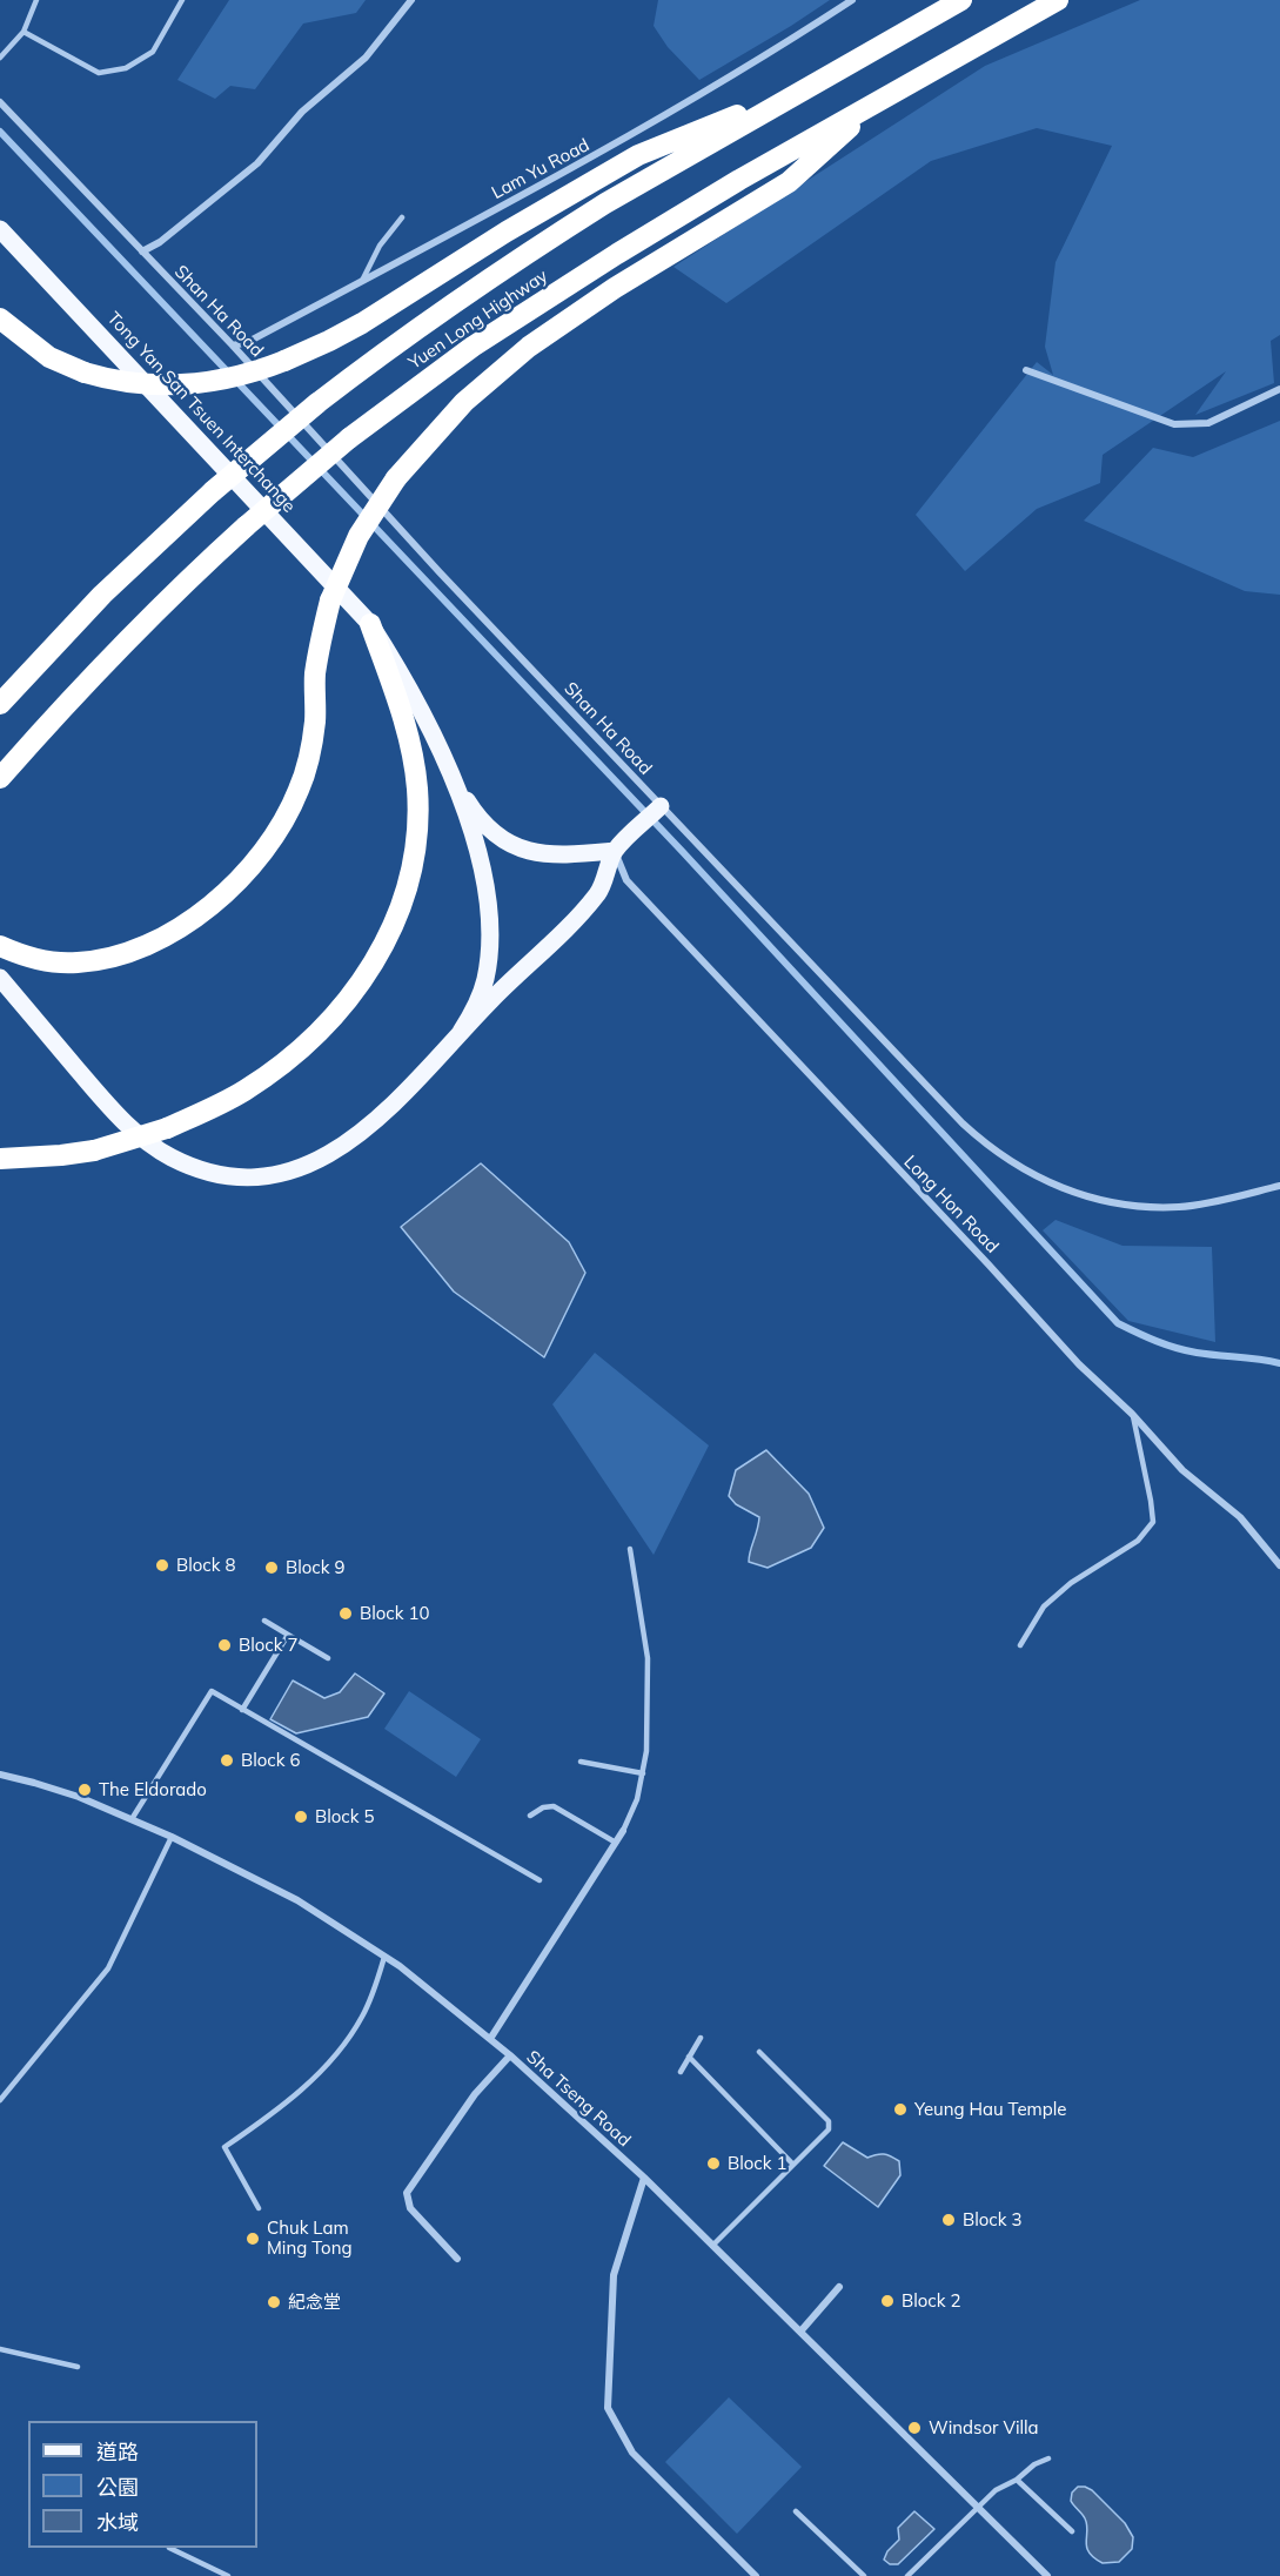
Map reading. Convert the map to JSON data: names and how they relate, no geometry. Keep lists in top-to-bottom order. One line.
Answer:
{"streets":{"highway":["Yuen Long Highway"],"main road":["Tong Yan San Tsuen Interchange"],"street":["Lam Yu Road","Shan Ha Road","Long Hon Road","Sha Tseng Road"]},"crossings":[["Lam Yu Road","Shan Ha Road"]],"places":["Block 8","Block 9","Block 10","Block 7","Block 6","The Eldorado","Block 5","Yeung Hau Temple","Block 1","Block 3","Chuk Lam Ming Tong","Block 2","紀念堂","Windsor Villa"],"legend":["道路","公園","水域"]}
